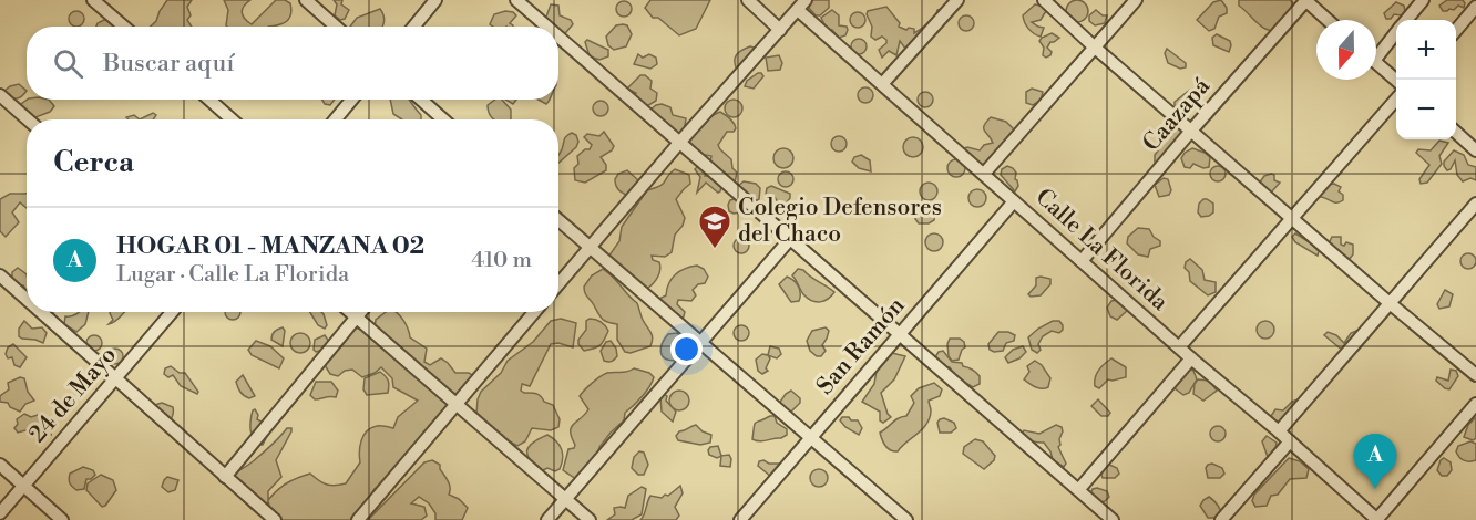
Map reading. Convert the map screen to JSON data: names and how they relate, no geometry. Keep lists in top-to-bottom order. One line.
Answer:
{"streets":{"street":["Caazapá","Calle La Florida","San Ramón","24 de Mayo"]},"crossings":[["Caazapá","Calle La Florida"],["Calle La Florida","San Ramón"]],"places":{"school or university":["Colegio Defensores del Chaco"]},"north":"bottom","page":{"map_buttons":["+","−"],"search":"Buscar aquí","heading":"Cerca","list":[{"mark":"A","name":"HOGAR 01 - MANZANA 02","note":"Lugar · Calle La Florida","value":"410 m"}],"pins":"A"}}
